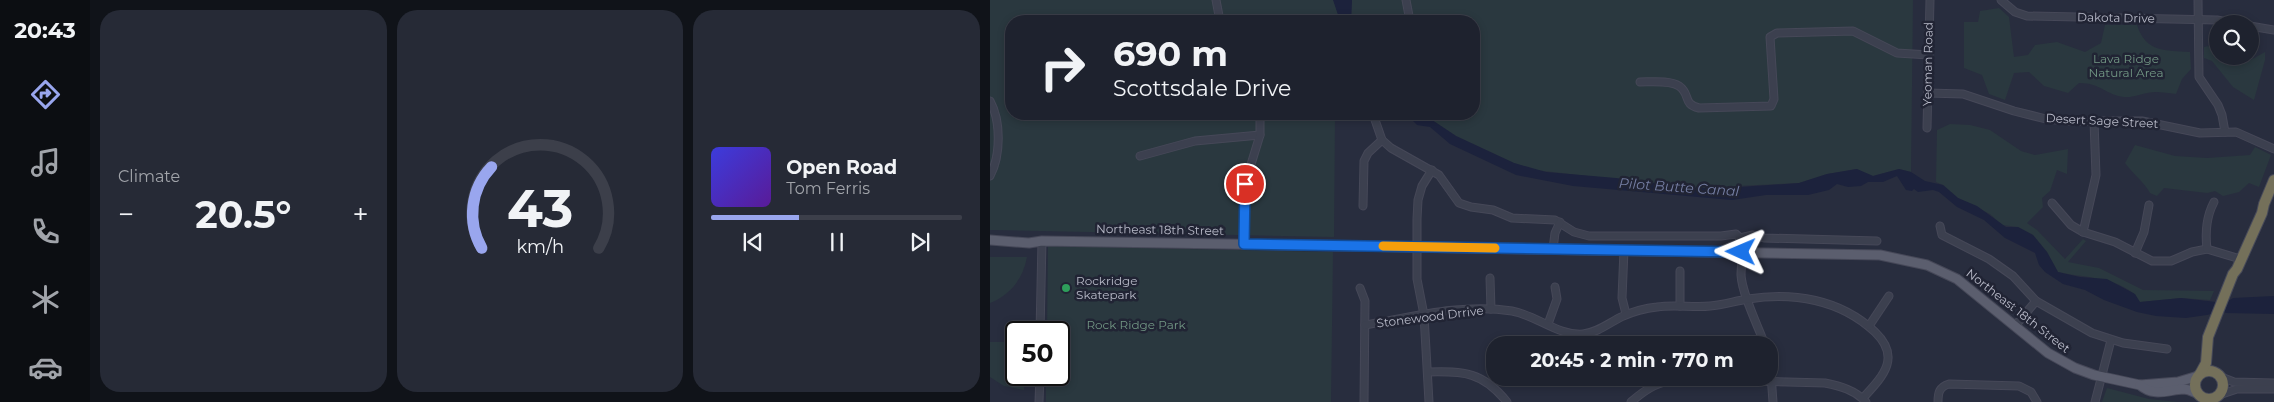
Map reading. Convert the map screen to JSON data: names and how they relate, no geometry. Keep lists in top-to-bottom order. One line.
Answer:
{"streets":{"main road":["Northeast 18th Street"],"street":["Dakota Drive","Yeoman Road","Desert Sage Street","Stonewood Drrive"]},"crossings":[["Yeoman Road","Desert Sage Street"]],"water":["Pilot Butte Canal"],"parks":["Lava Ridge Natural Area","Rock Ridge Park"],"places":["Rockridge Skatepark"],"page":{"tabs":"20:43","tile":"Climate","turn":["690 m","Scottsdale Drive"],"song":["Open Road","Tom Ferris"],"heat":["−","20.5°","+"],"limit":"50","trip":"20:45 · 2 min · 770 m","gauge":["43","km/h"]}}
